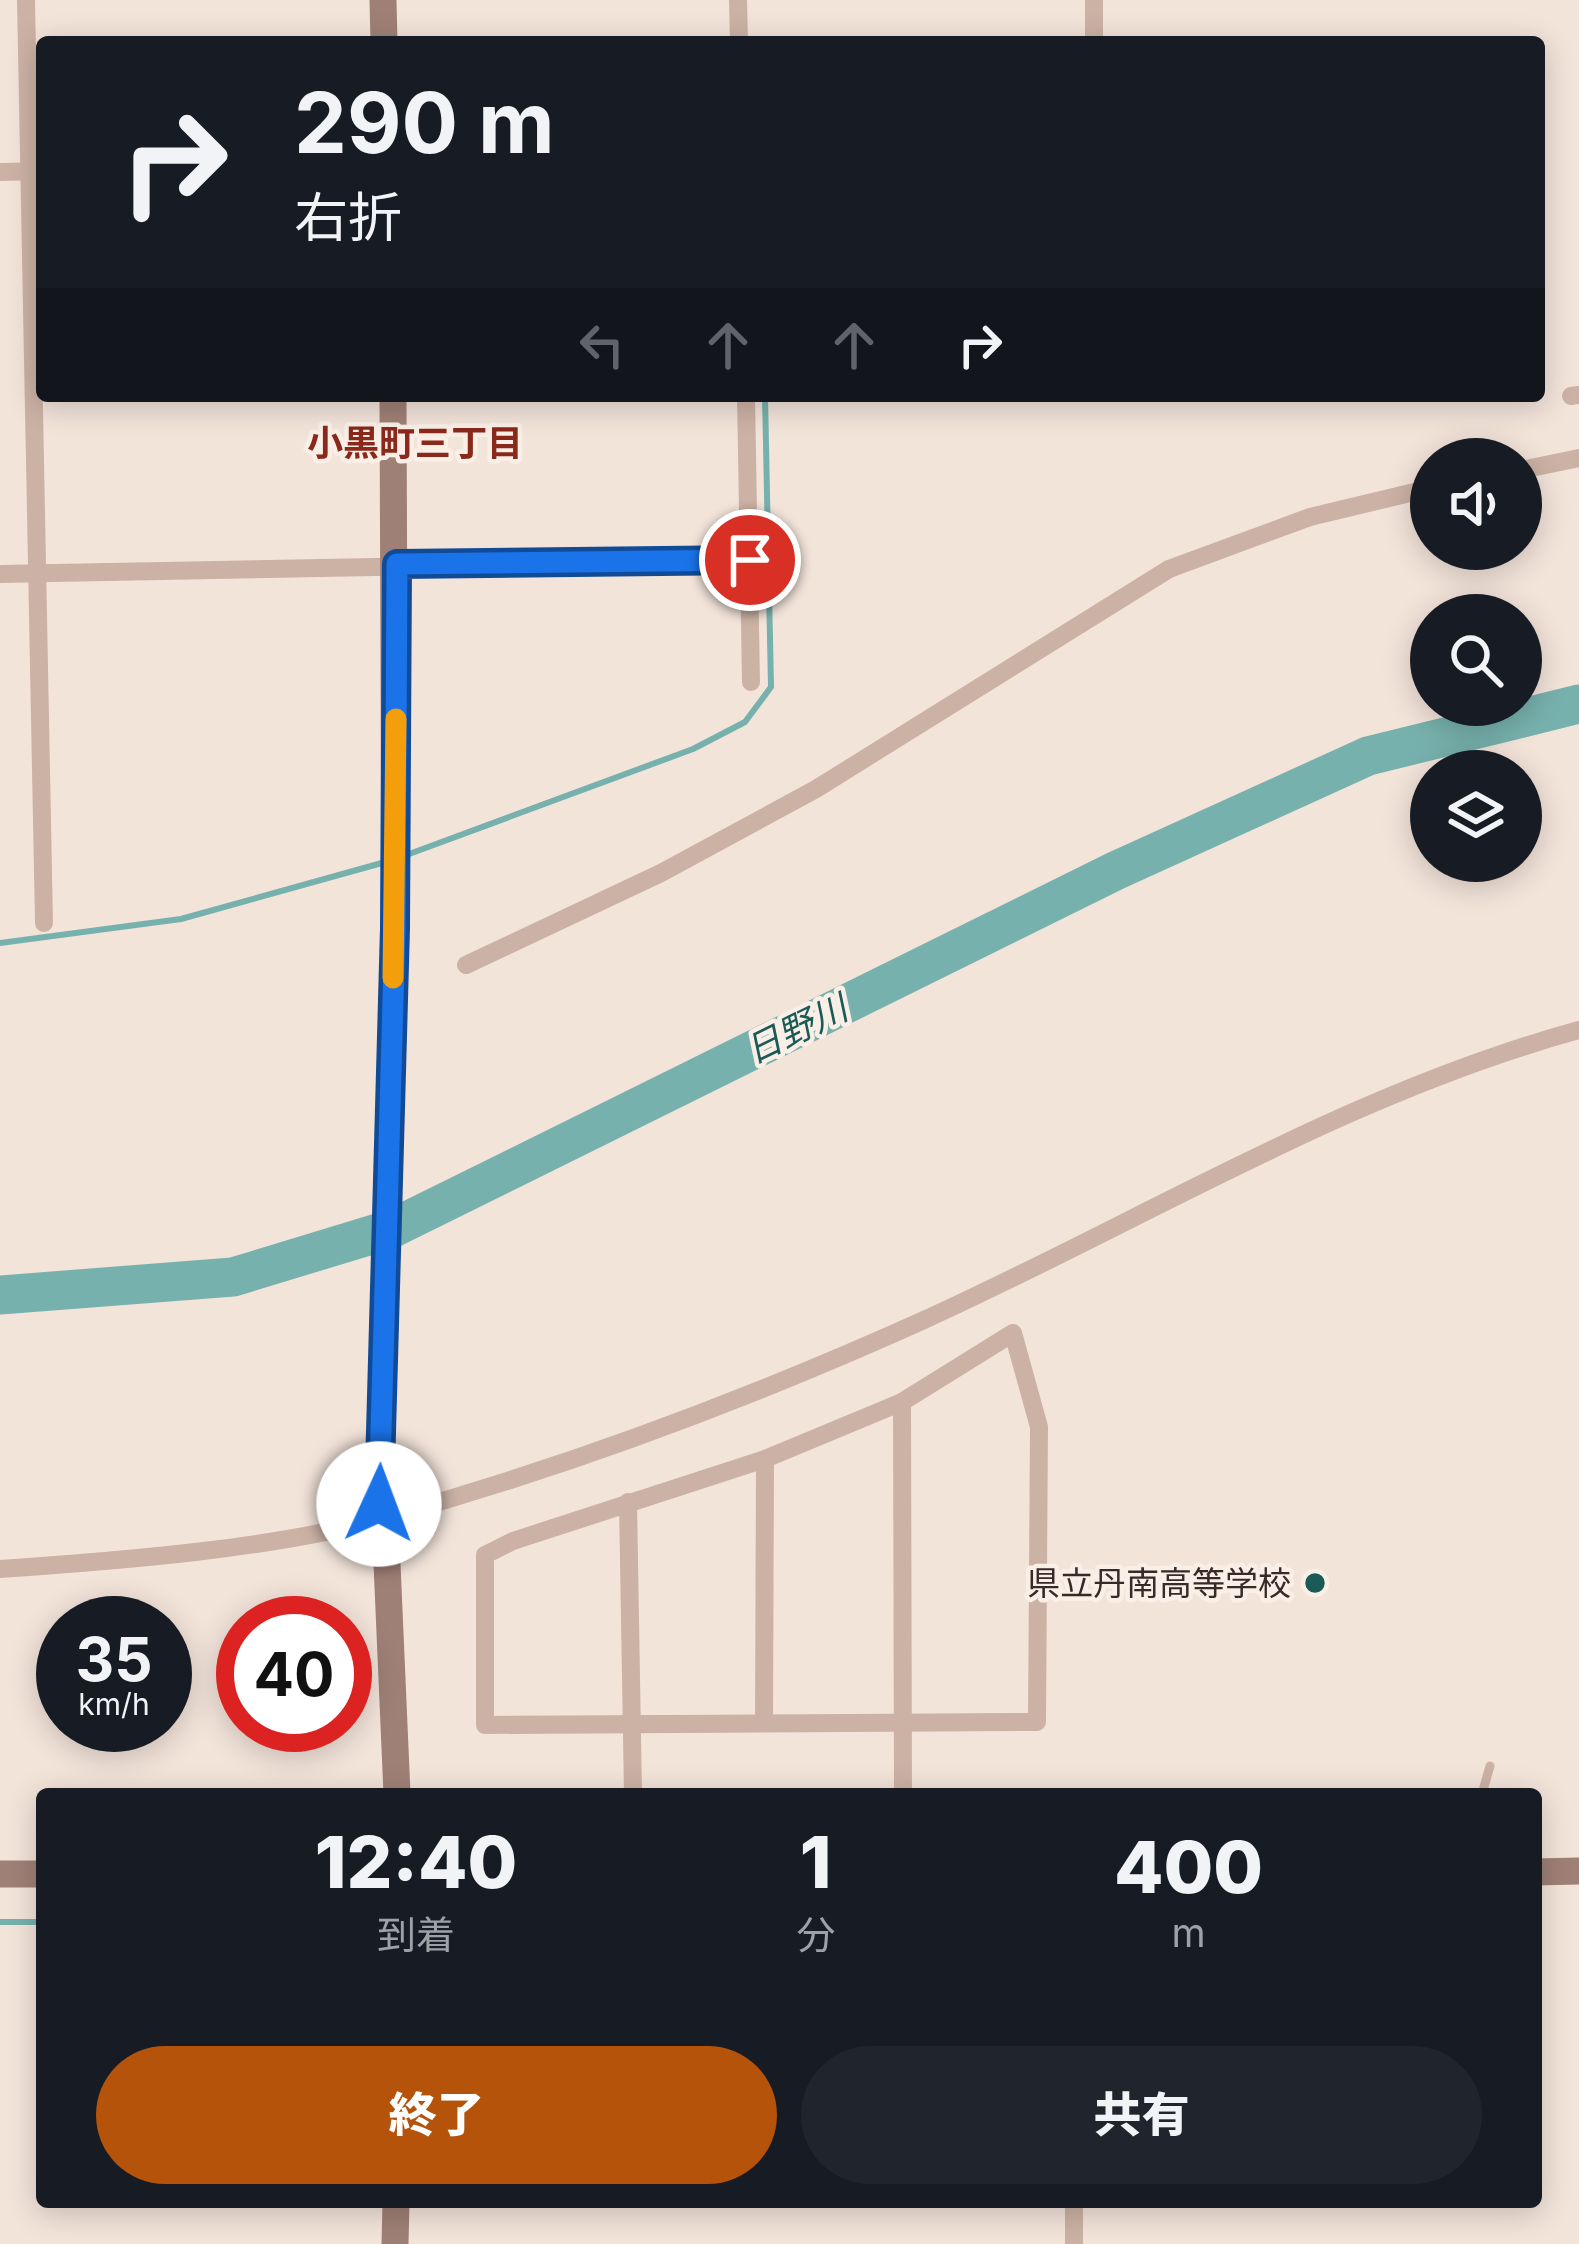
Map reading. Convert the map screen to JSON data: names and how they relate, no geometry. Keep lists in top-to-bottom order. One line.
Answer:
{"districts":["小黒町三丁目"],"water":["日野川"],"places":["県立丹南高等学校"],"page":{"turn":["290 m","右折"],"speed":"35 km/h","limit":"40","eta":["12:40","到着","1","分","400","m"],"buttons":["終了","共有"]}}
